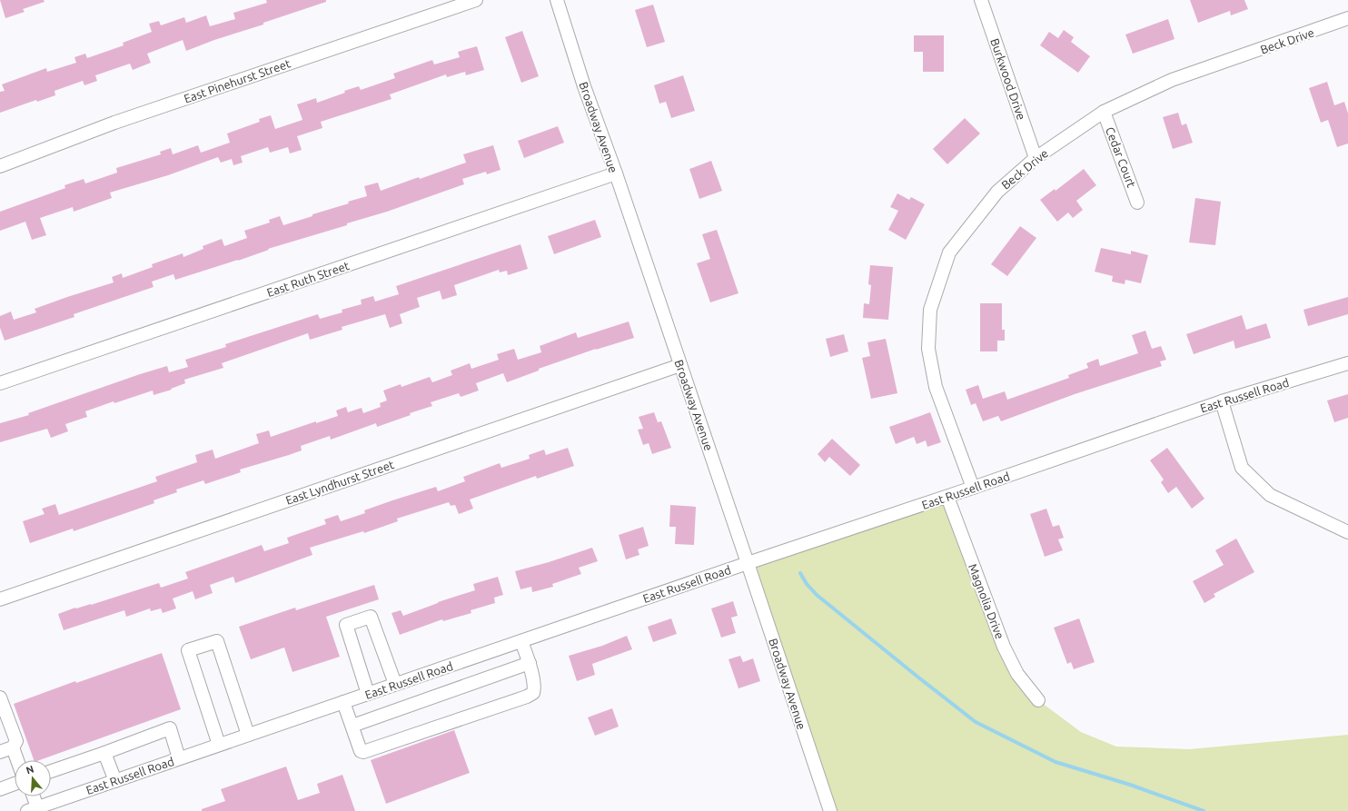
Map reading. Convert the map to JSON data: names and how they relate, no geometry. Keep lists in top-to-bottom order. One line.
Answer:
{"streets":{"street":["Beck Drive","Burkwood Drive","East Pinehurst Street","Broadway Avenue","Cedar Court","East Ruth Street","East Russell Road","East Lyndhurst Street","Magnolia Drive"]},"crossings":[["Beck Drive","Burkwood Drive"],["Beck Drive","Cedar Court"],["Beck Drive","East Russell Road"],["Broadway Avenue","East Ruth Street"],["Broadway Avenue","East Russell Road"],["Broadway Avenue","East Lyndhurst Street"],["East Russell Road","Magnolia Drive"]],"north":"top"}
